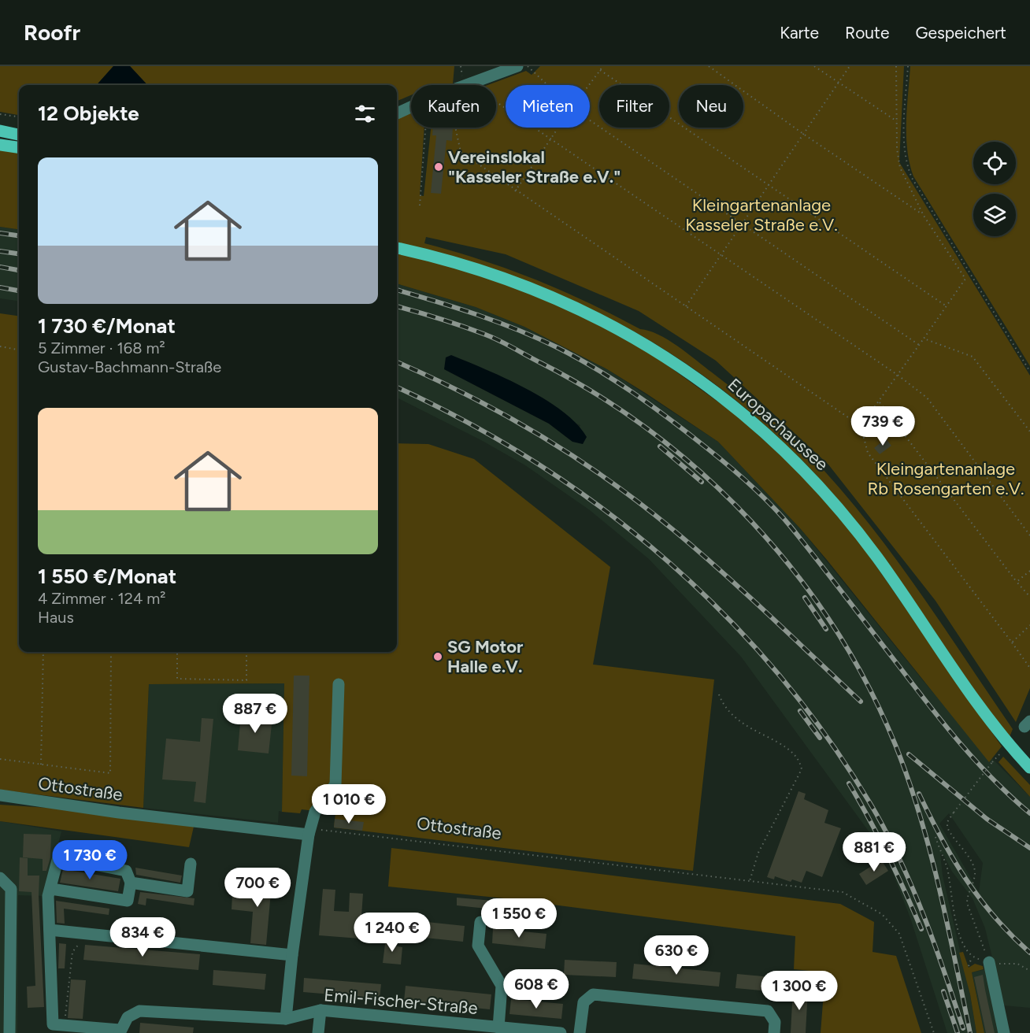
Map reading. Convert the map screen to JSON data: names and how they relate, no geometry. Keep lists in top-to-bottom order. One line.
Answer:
{"streets":{"main road":["Europachaussee"],"street":["Ottostraße","Emil-Fischer-Straße"]},"parks":["Kleingartenanlage Kasseler Straße e.V.","Kleingartenanlage Rb Rosengarten e.V."],"places":["Vereinslokal \"Kasseler Straße e.V.\"","SG Motor Halle e.V."],"page":{"header":"Roofr","nav":["Karte","Route","Gespeichert"],"chip":["Kaufen","Mieten","Filter","Neu"],"heading":"12 Objekte","list":[{"name":"1 730 €/Monat","note":"5 Zimmer · 168 m² · Gustav-Bachmann-Straße"},{"name":"1 550 €/Monat","note":"4 Zimmer · 124 m² · Haus"}],"price":["739 €","887 €","1 010 €","881 €","1 730 €","700 €","1 550 €","1 240 €","834 €","630 €","608 €","1 300 €"]}}
